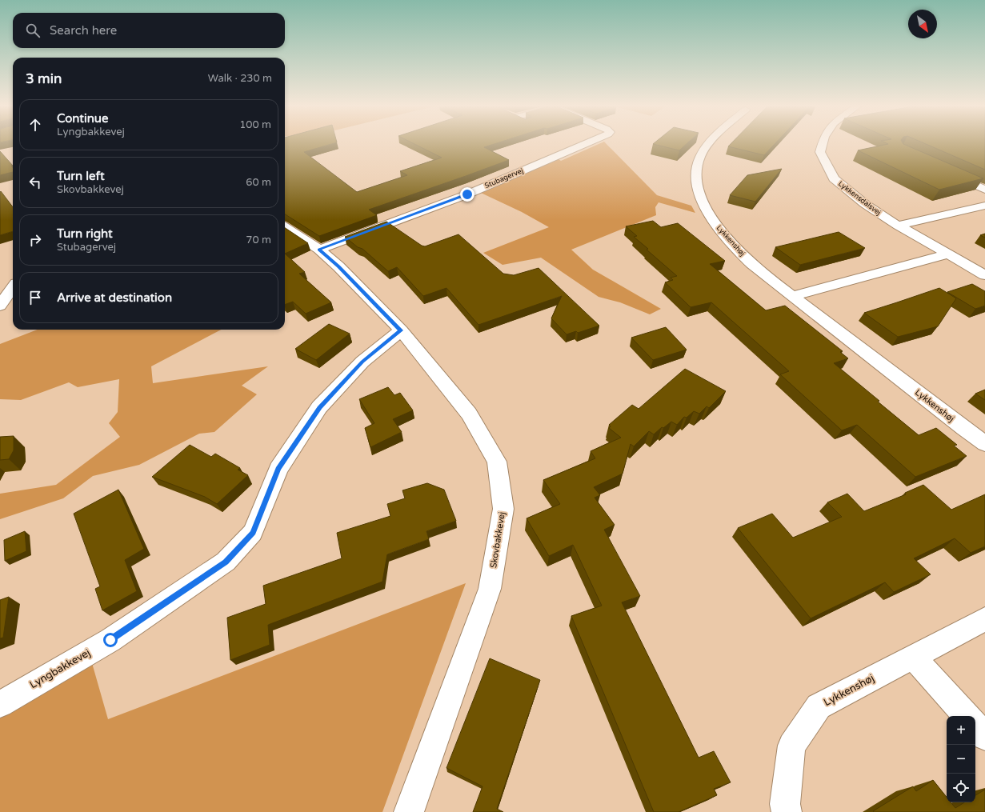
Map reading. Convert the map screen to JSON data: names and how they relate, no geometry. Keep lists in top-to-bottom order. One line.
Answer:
{"streets":{"street":["Stubagervej","Lykkensdalsvej","Lykkenshøj","Skovbakkevej","Lyngbakkevej"]},"crossings":[["Stubagervej","Skovbakkevej"],["Skovbakkevej","Lyngbakkevej"]],"north":"bottom right","page":{"search":"Search here","heading":["3 min","Walk · 230 m"],"list":[["Continue","Lyngbakkevej","100 m"],["Turn left","Skovbakkevej","60 m"],["Turn right","Stubagervej","70 m"],"Arrive at destination"],"map_buttons":["+","−"]}}
